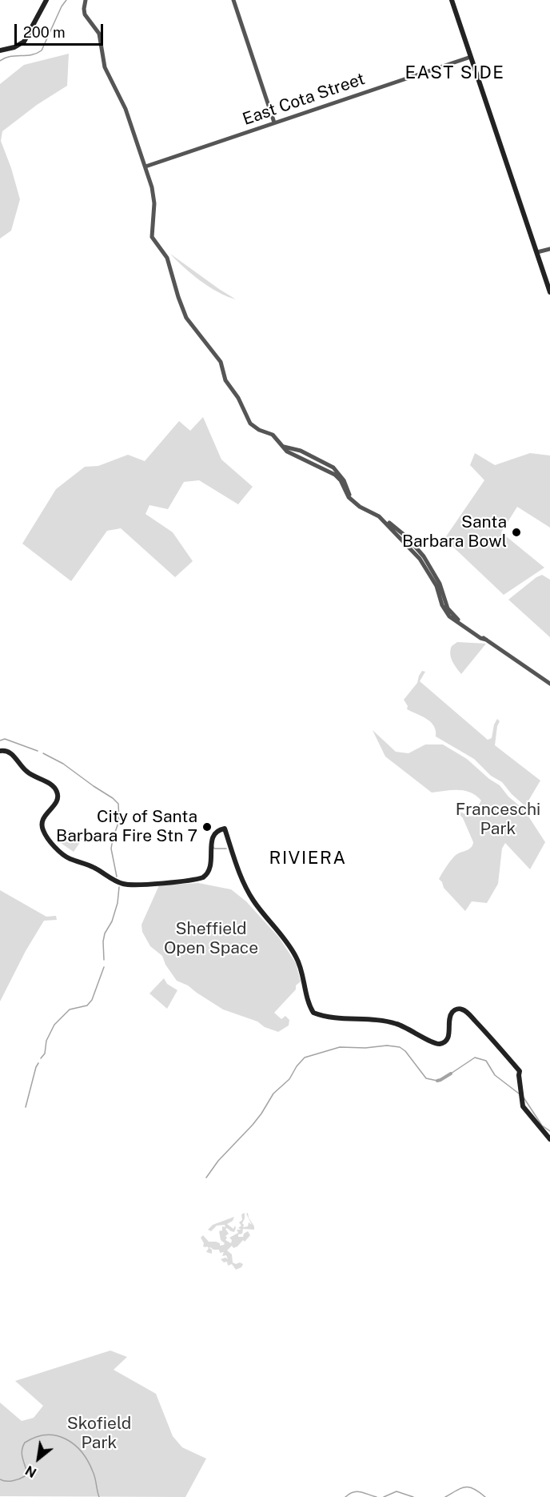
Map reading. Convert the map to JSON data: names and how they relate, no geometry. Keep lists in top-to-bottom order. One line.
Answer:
{"streets":{"street":["East Cota Street"]},"districts":["EAST SIDE","RIVIERA"],"parks":["Franceschi Park","Sheffield Open Space","Skofield Park"],"places":["Santa Barbara Bowl","City of Santa Barbara Fire Stn 7"],"scale_bar":"200 m","north":"bottom left"}
